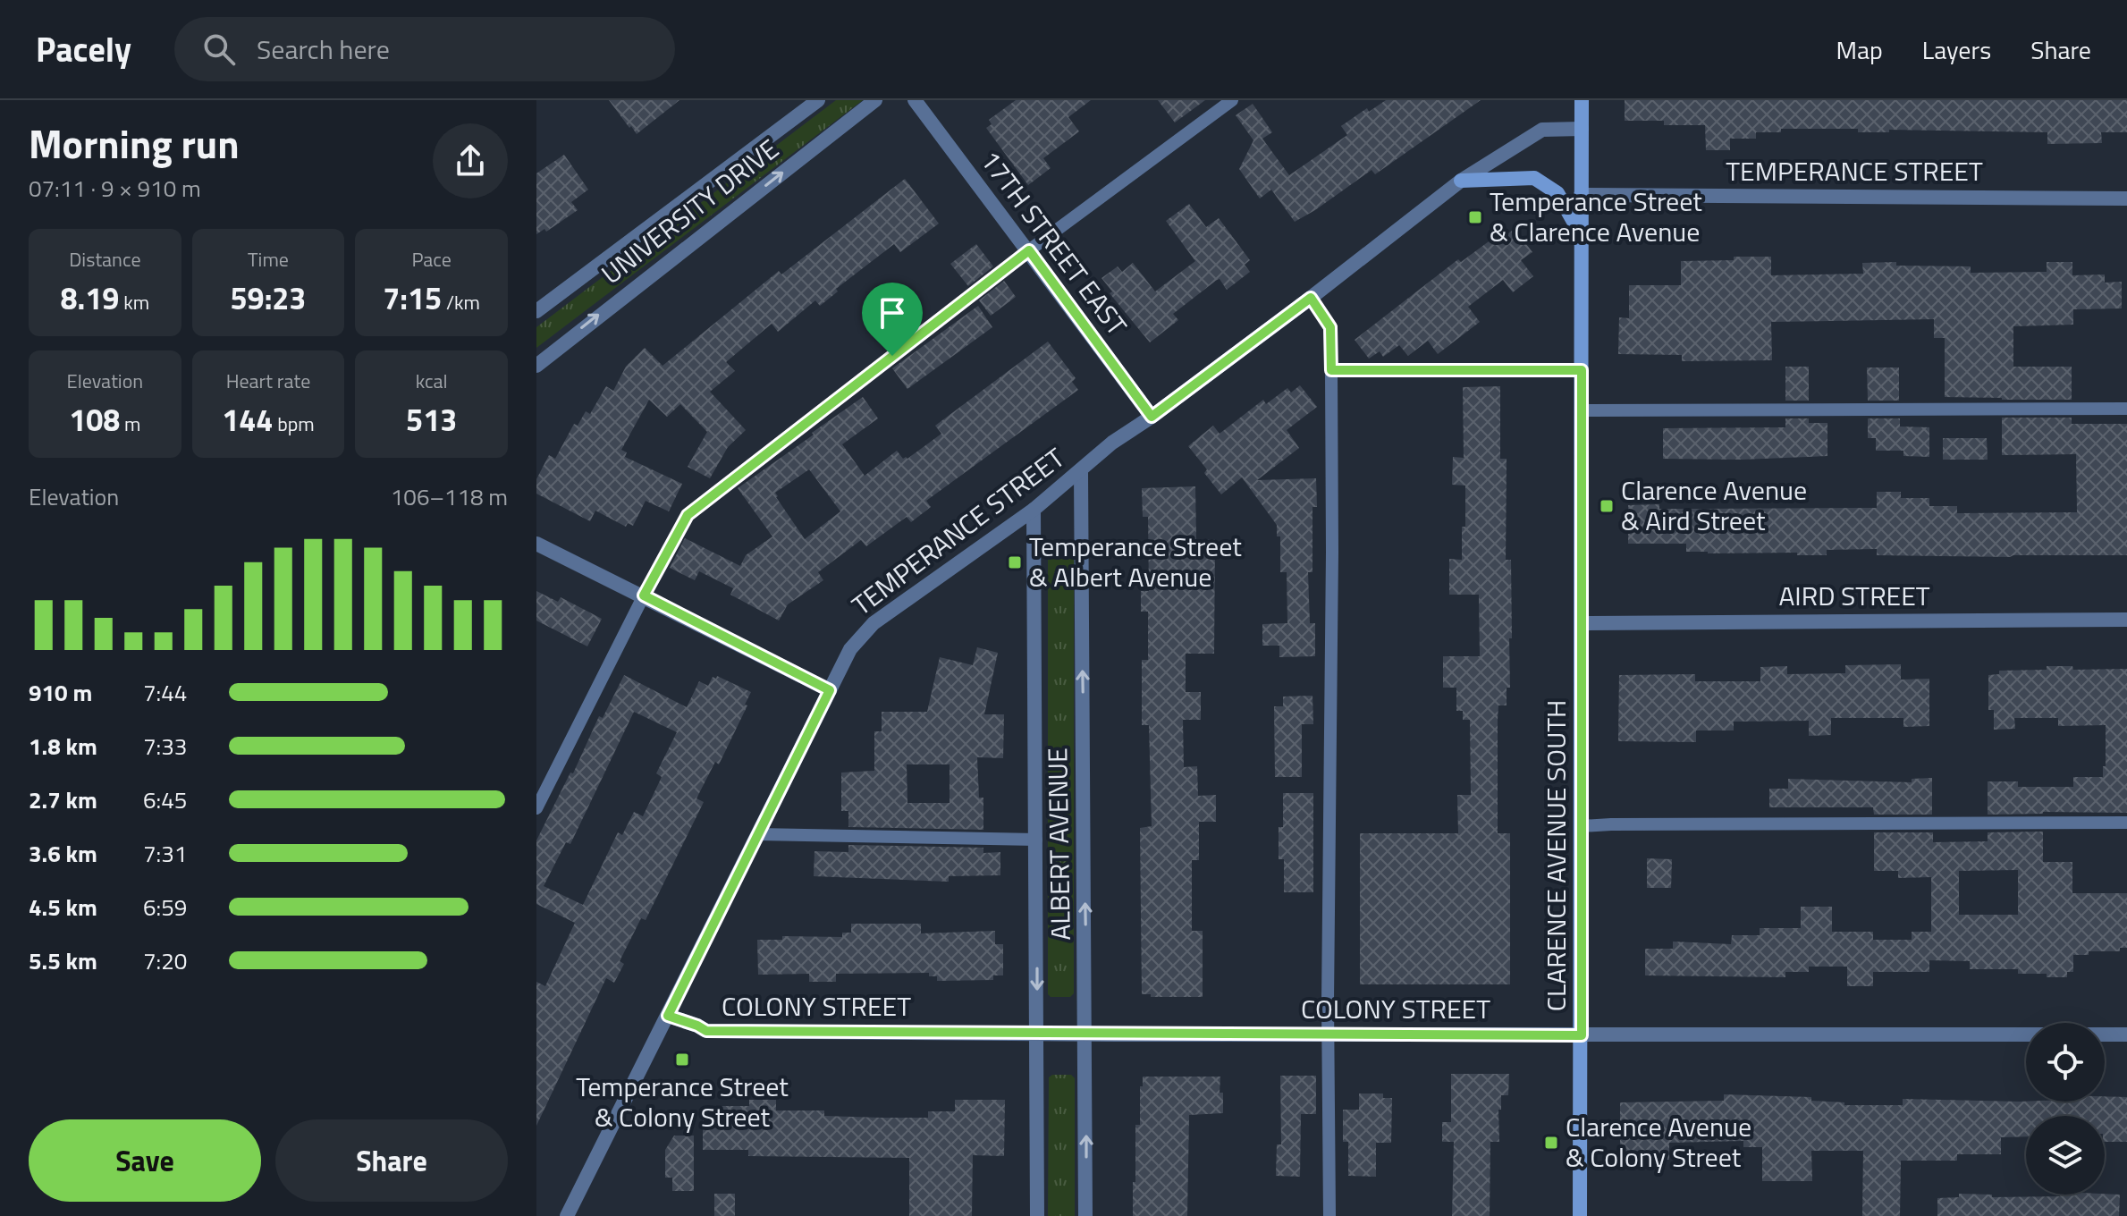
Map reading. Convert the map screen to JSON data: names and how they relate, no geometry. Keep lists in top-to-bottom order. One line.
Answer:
{"streets":{"main road":["CLARENCE AVENUE SOUTH"],"street":["TEMPERANCE STREET","UNIVERSITY DRIVE","17TH STREET EAST","AIRD STREET","ALBERT AVENUE","COLONY STREET"]},"crossings":[["TEMPERANCE STREET","17TH STREET EAST"],["TEMPERANCE STREET","ALBERT AVENUE"],["TEMPERANCE STREET","CLARENCE AVENUE SOUTH"],["TEMPERANCE STREET","COLONY STREET"],["AIRD STREET","CLARENCE AVENUE SOUTH"],["ALBERT AVENUE","COLONY STREET"],["CLARENCE AVENUE SOUTH","COLONY STREET"]],"places":{"transit":["Temperance Street & Clarence Avenue","Clarence Avenue & Aird Street","Temperance Street & Albert Avenue","Temperance Street & Colony Street","Clarence Avenue & Colony Street"]},"page":{"header":"Pacely","search":"Search here","nav":["Map","Layers","Share"],"heading":["Morning run","07:11 · 9 × 910 m"],"stats":[["Distance","8.19 km"],["Time","59:23"],["Pace","7:15 /km"],["Elevation","108 m"],["Heart rate","144 bpm"],["kcal","513"]],"chart":["Elevation","106–118 m"],"list":[{"name":"910 m","note":"7:44"},{"name":"1.8 km","note":"7:33"},{"name":"2.7 km","note":"6:45"},{"name":"3.6 km","note":"7:31"},{"name":"4.5 km","note":"6:59"},{"name":"5.5 km","note":"7:20"}],"buttons":["Save","Share"]}}
